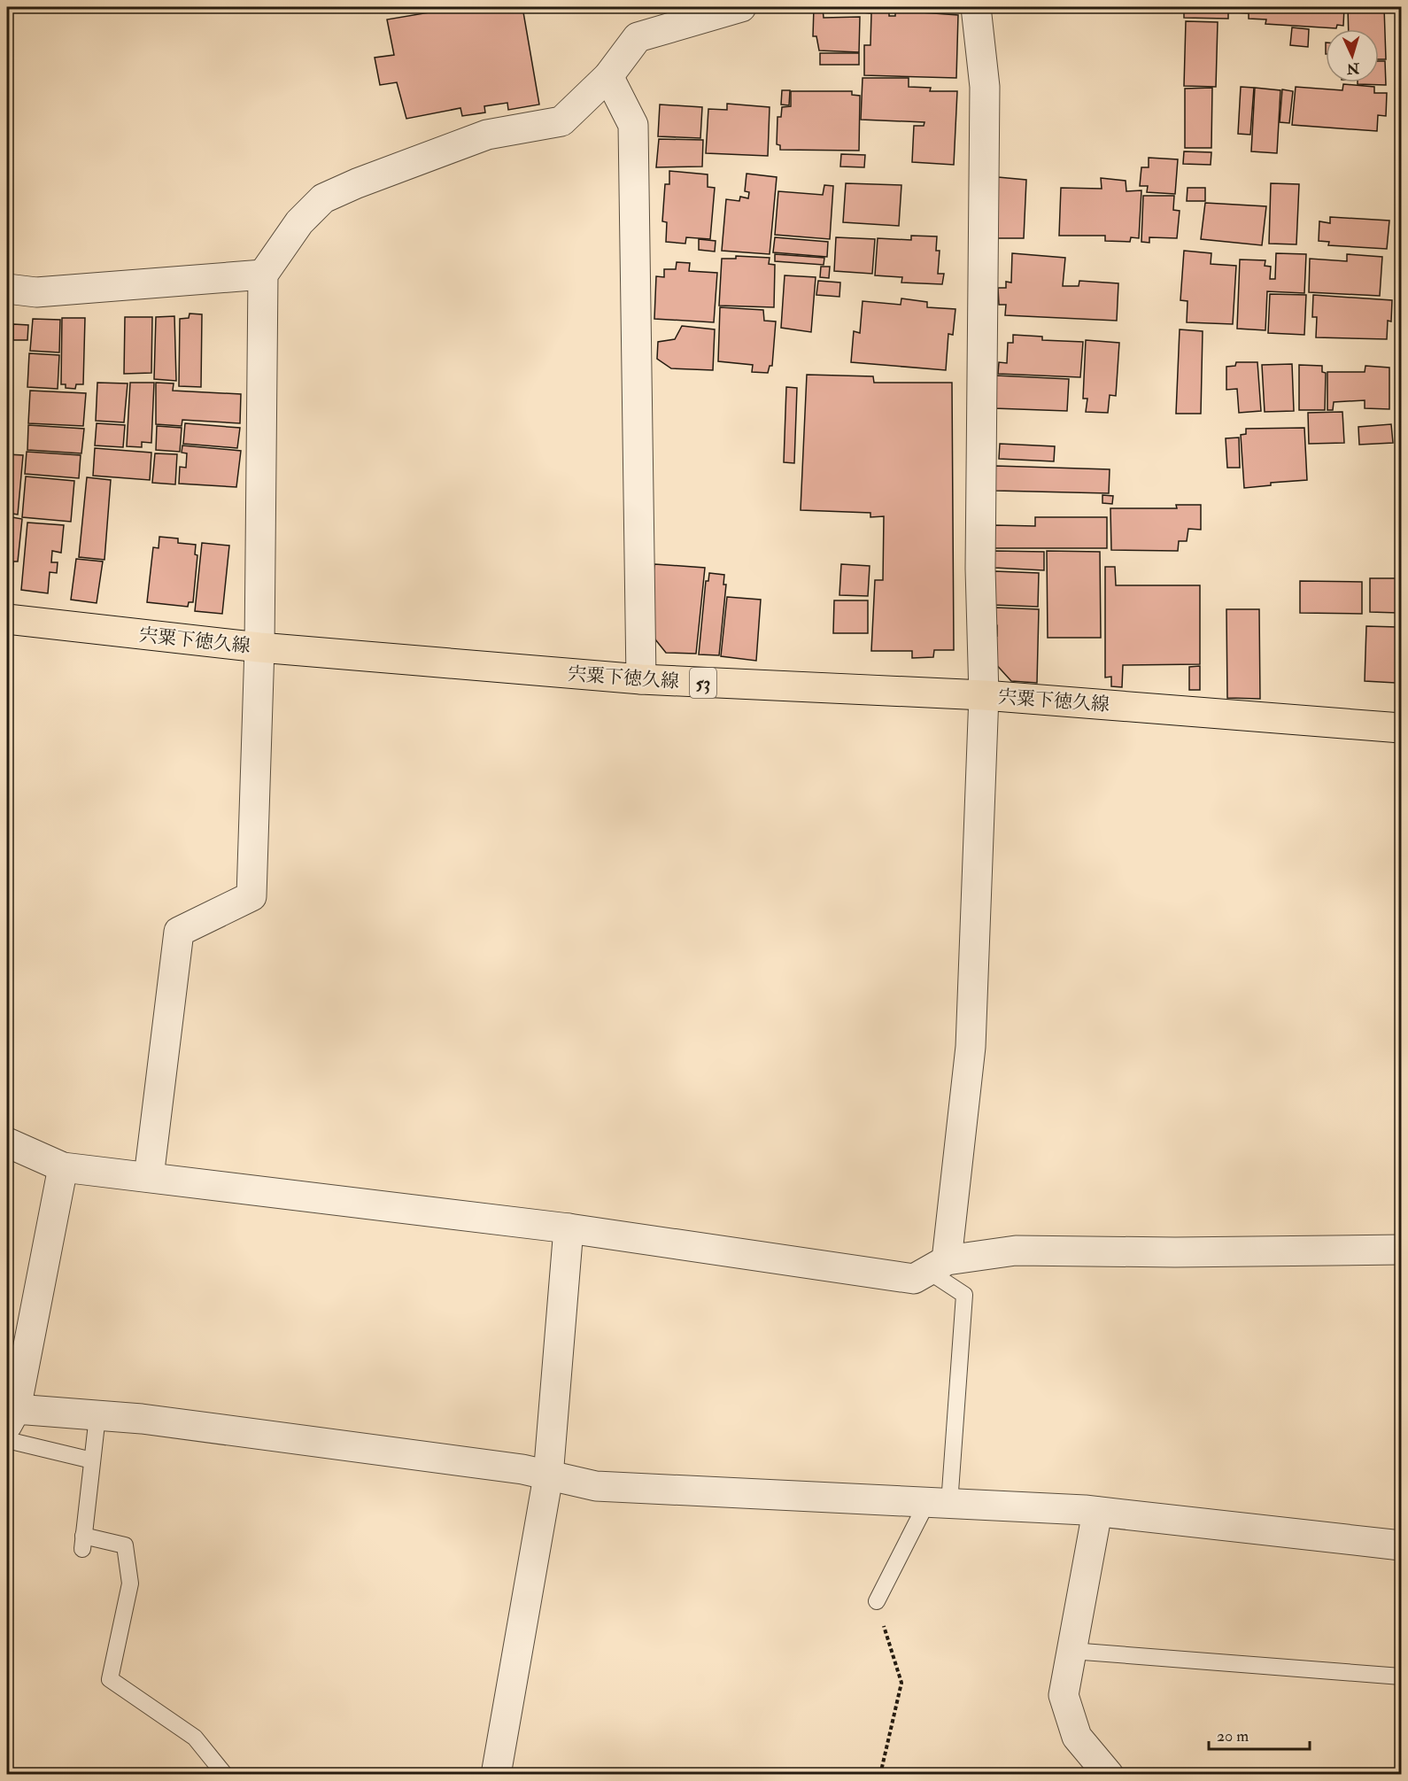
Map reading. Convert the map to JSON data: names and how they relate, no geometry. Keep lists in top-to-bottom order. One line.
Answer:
{"streets":{"main road":["宍粟下徳久線","53"]},"scale_bar":"20 m","north":"bottom"}
